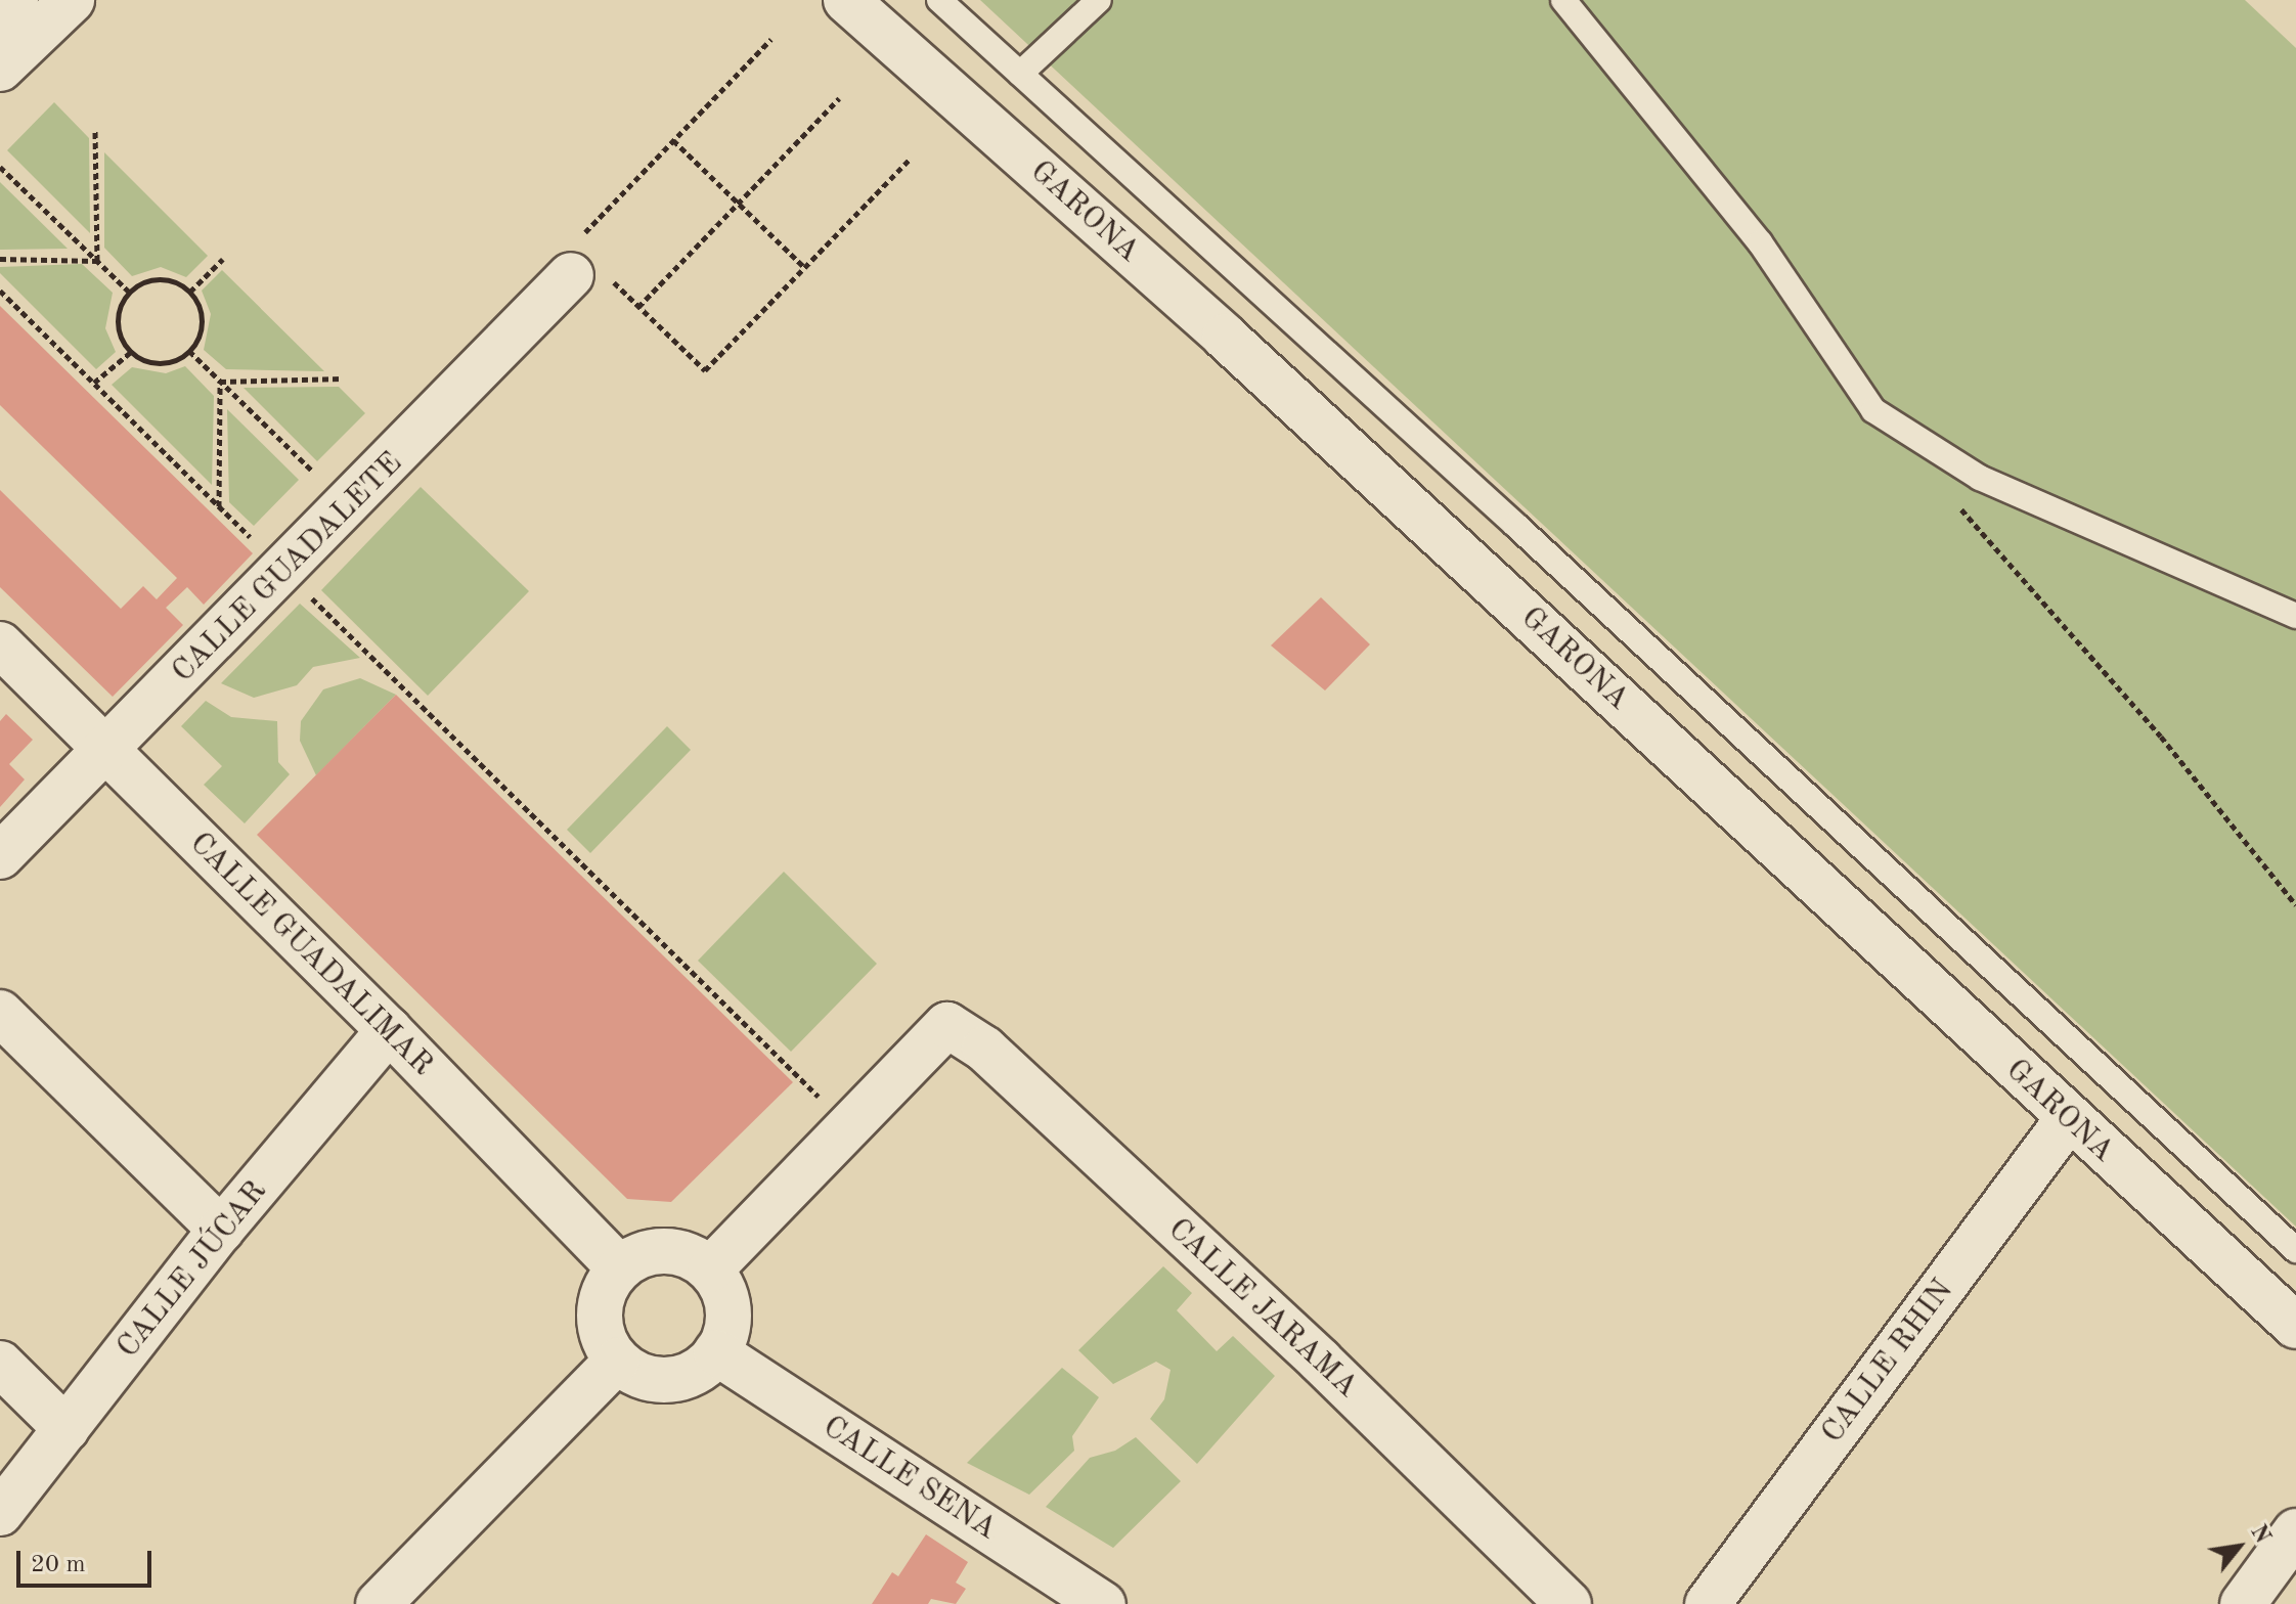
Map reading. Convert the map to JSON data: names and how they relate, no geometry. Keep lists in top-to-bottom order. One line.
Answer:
{"streets":{"street":["GARONA","CALLE GUADALETE","CALLE GUADALIMAR","CALLE JÚCAR","CALLE JARAMA","CALLE RHIN","CALLE SENA"]},"crossings":[["GARONA","CALLE RHIN"],["CALLE GUADALETE","CALLE GUADALIMAR"],["CALLE GUADALIMAR","CALLE JÚCAR"],["CALLE GUADALIMAR","CALLE SENA"]],"scale_bar":"20 m","north":"top right"}
